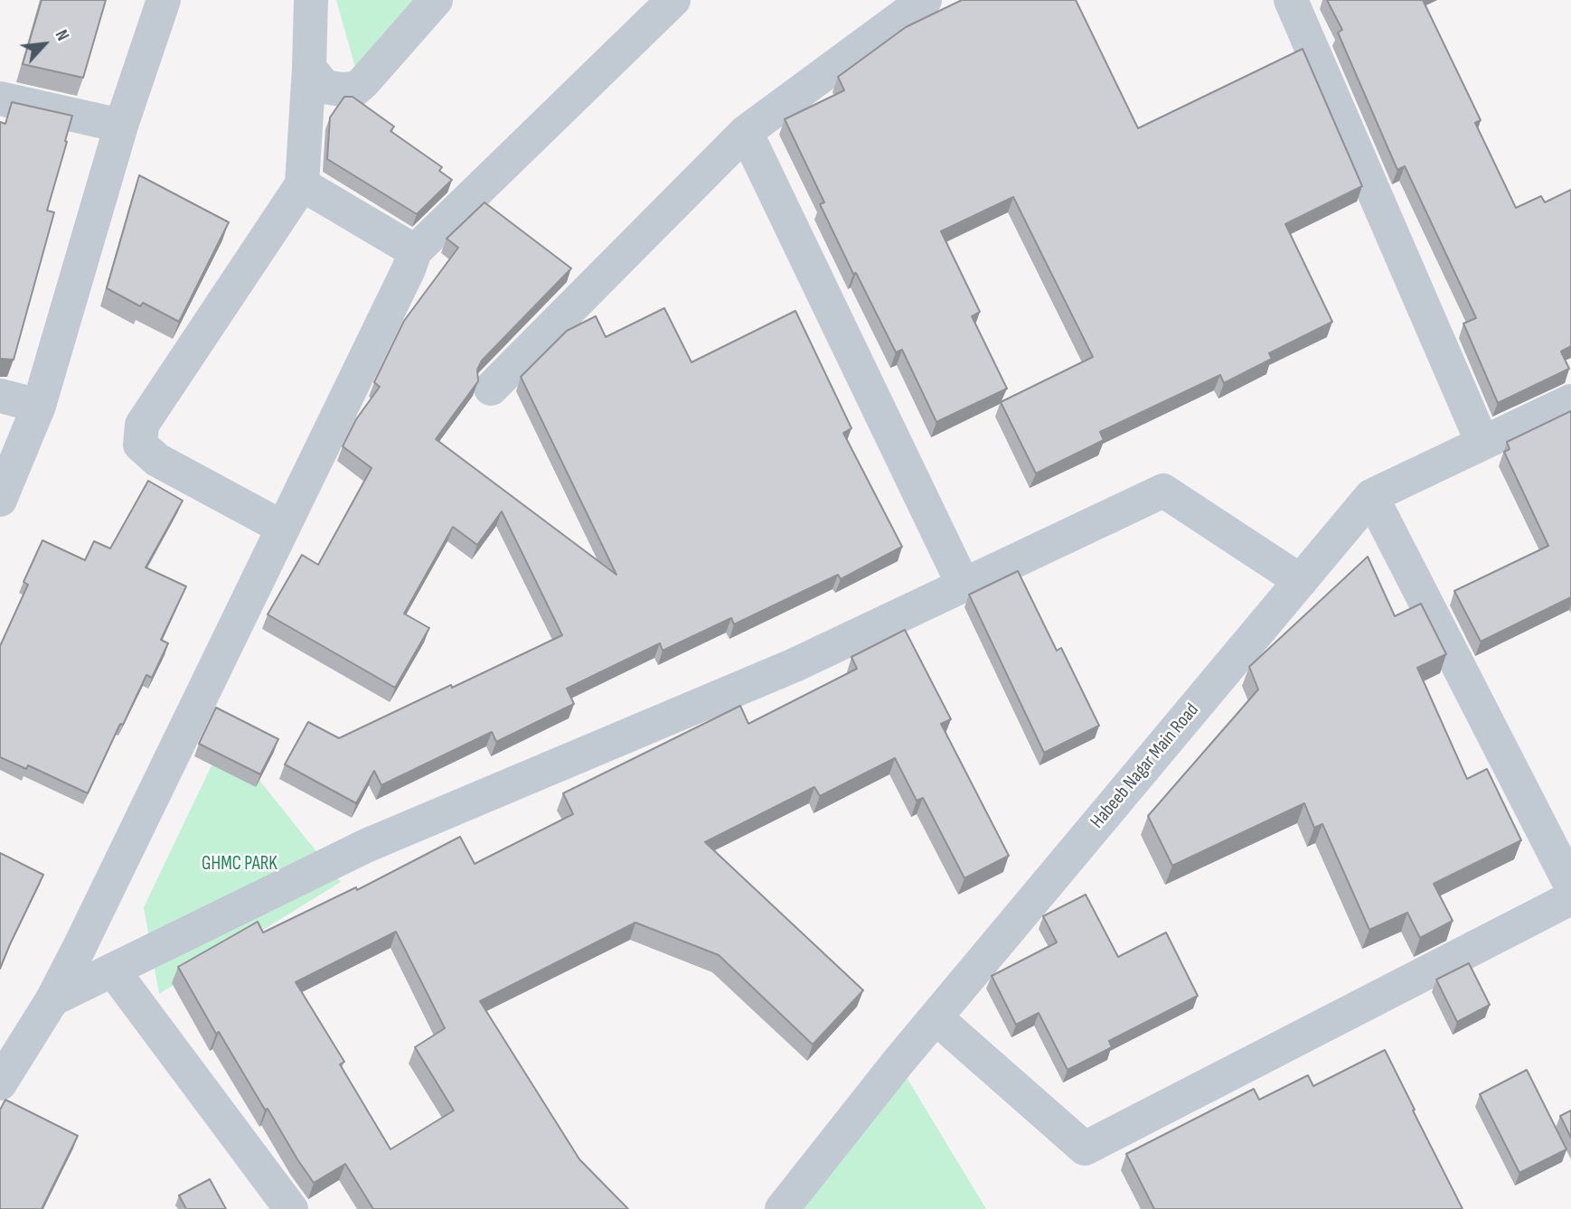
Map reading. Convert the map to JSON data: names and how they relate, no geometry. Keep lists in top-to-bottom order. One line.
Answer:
{"streets":{"street":["Habeeb Nagar Main Road"]},"parks":["GHMC PARK"],"north":"top right"}
